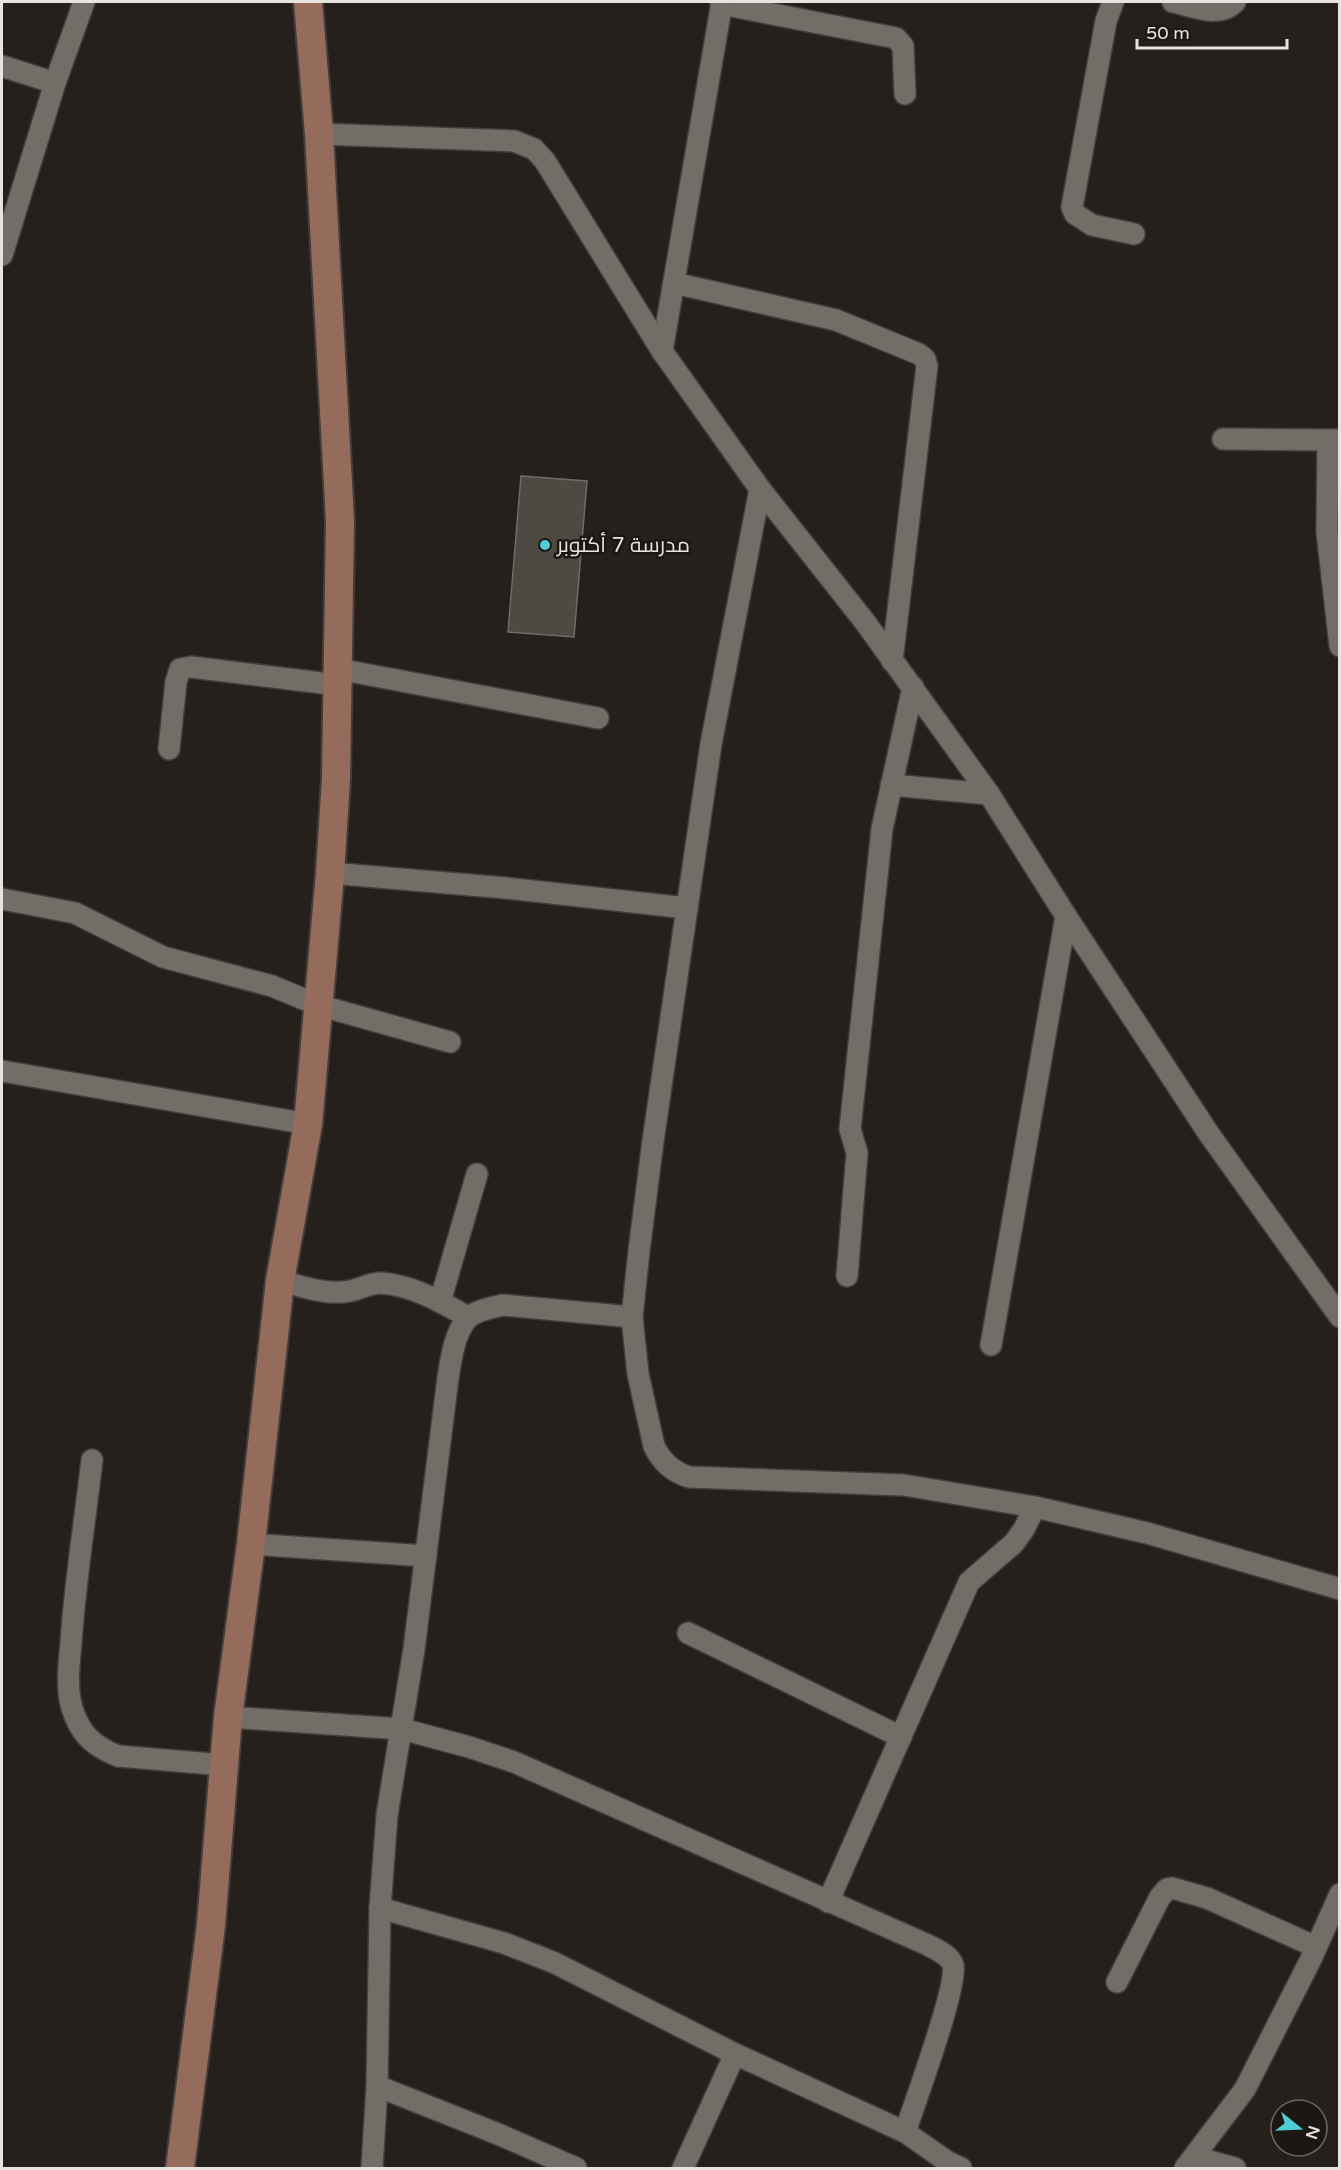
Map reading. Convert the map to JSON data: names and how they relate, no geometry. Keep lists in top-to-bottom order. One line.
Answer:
{"places":["مدرسة 7 أكتوبر"],"scale_bar":"50 m","north":"right"}
